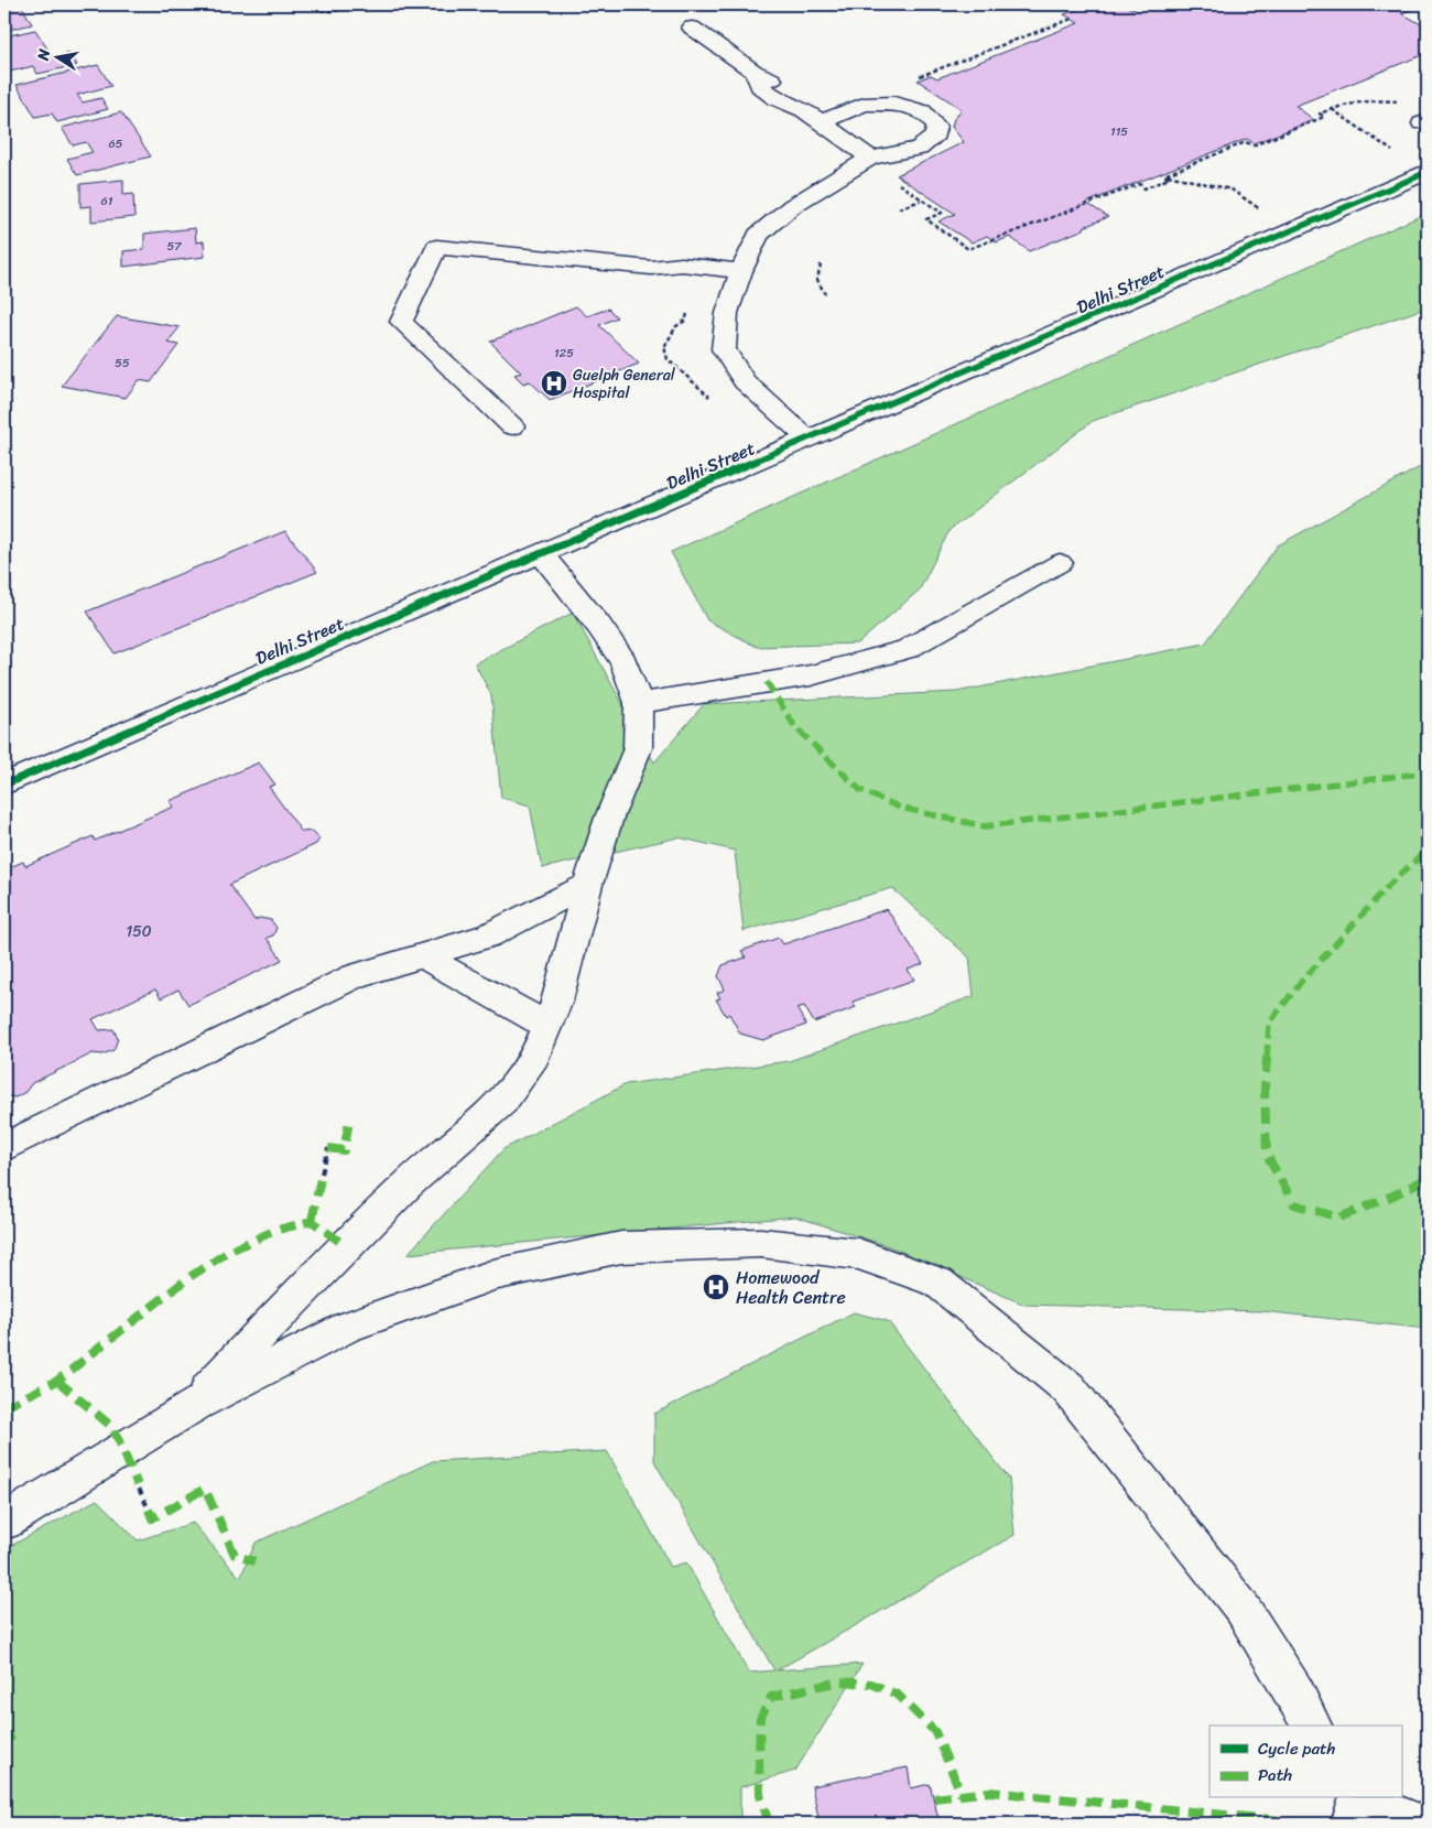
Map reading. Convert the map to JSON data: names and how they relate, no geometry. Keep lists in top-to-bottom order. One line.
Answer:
{"streets":{"street":["Delhi Street"]},"places":{"hospital":["Guelph General Hospital","Homewood Health Centre"]},"house_numbers":["115","65","61","57","125","55","150"],"legend":["Cycle path","Path"],"north":"left"}
